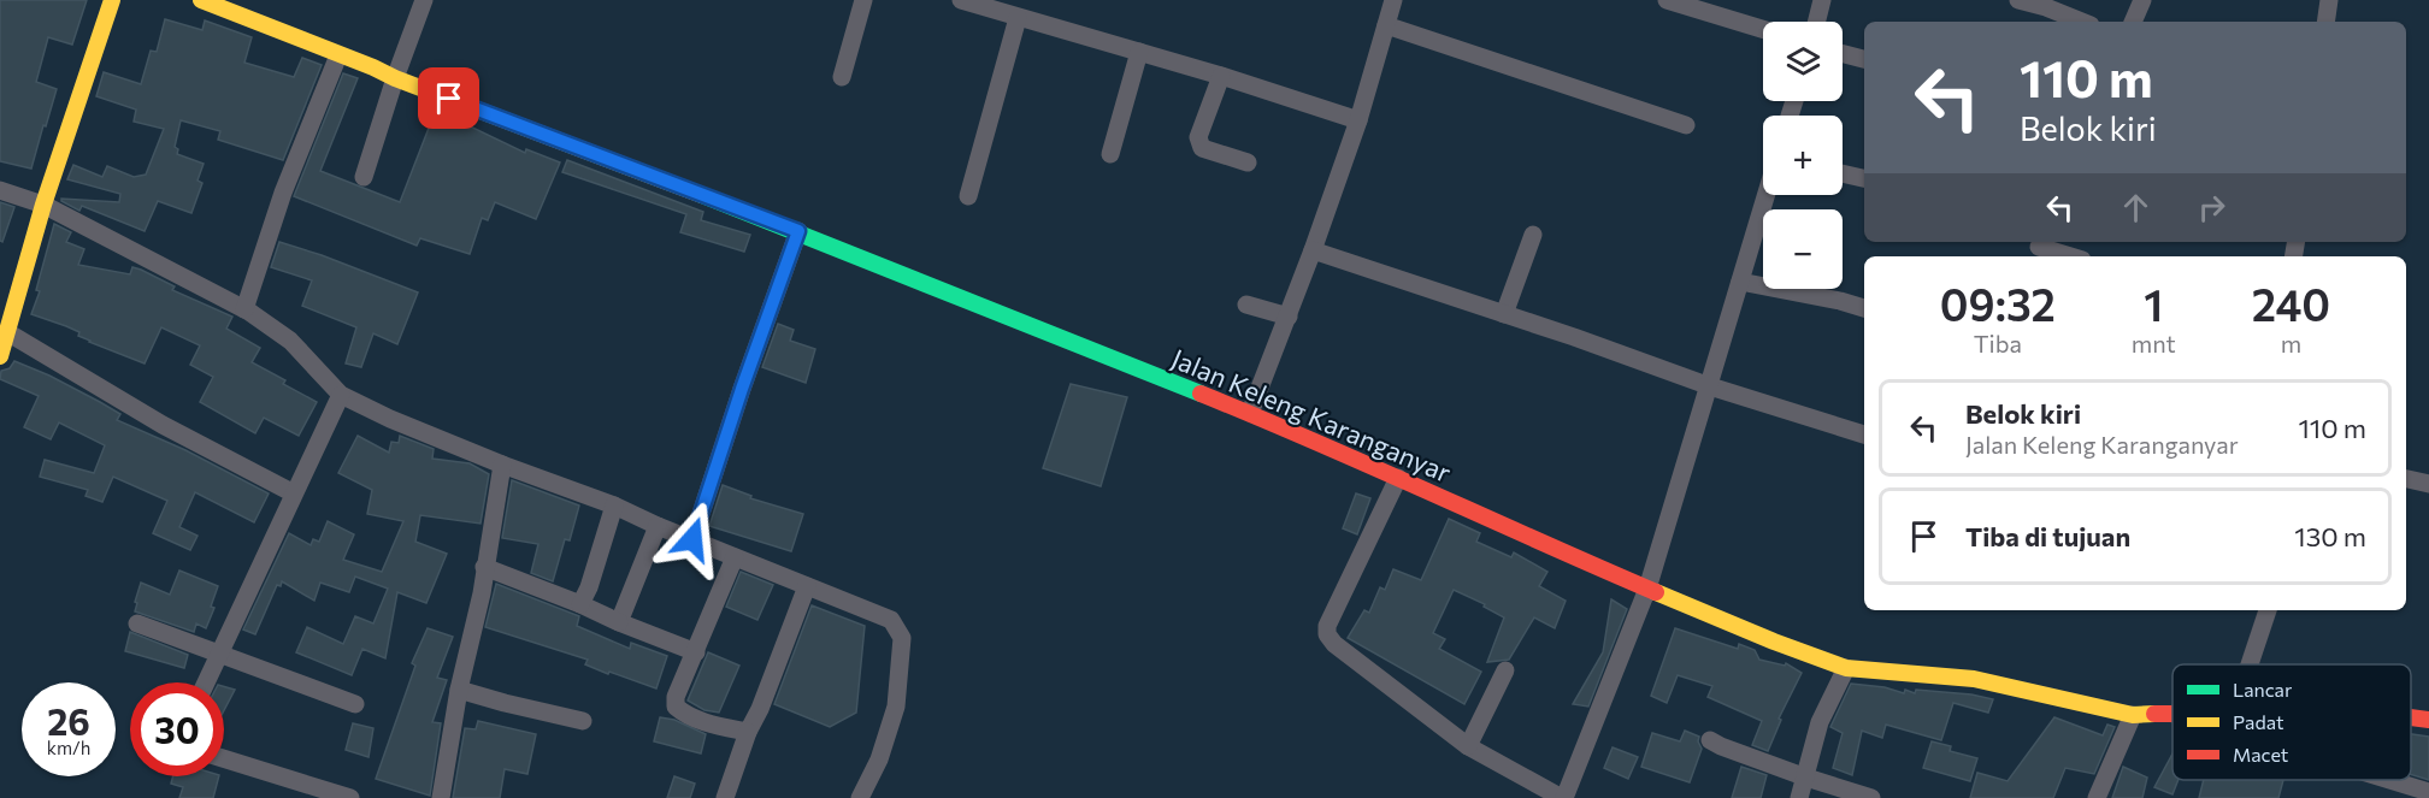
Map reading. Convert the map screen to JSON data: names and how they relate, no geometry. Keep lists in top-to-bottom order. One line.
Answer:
{"streets":{"main road":["Jalan Keleng Karanganyar"]},"legend":["Lancar","Padat","Macet"],"page":{"map_buttons":["+","−"],"turn":["110 m","Belok kiri"],"eta":["09:32","Tiba","1","mnt","240","m"],"list":[{"name":"Belok kiri","note":"Jalan Keleng Karanganyar","value":"110 m"},{"name":"Tiba di tujuan","value":"130 m"}],"speed":"26 km/h","limit":"30"}}
